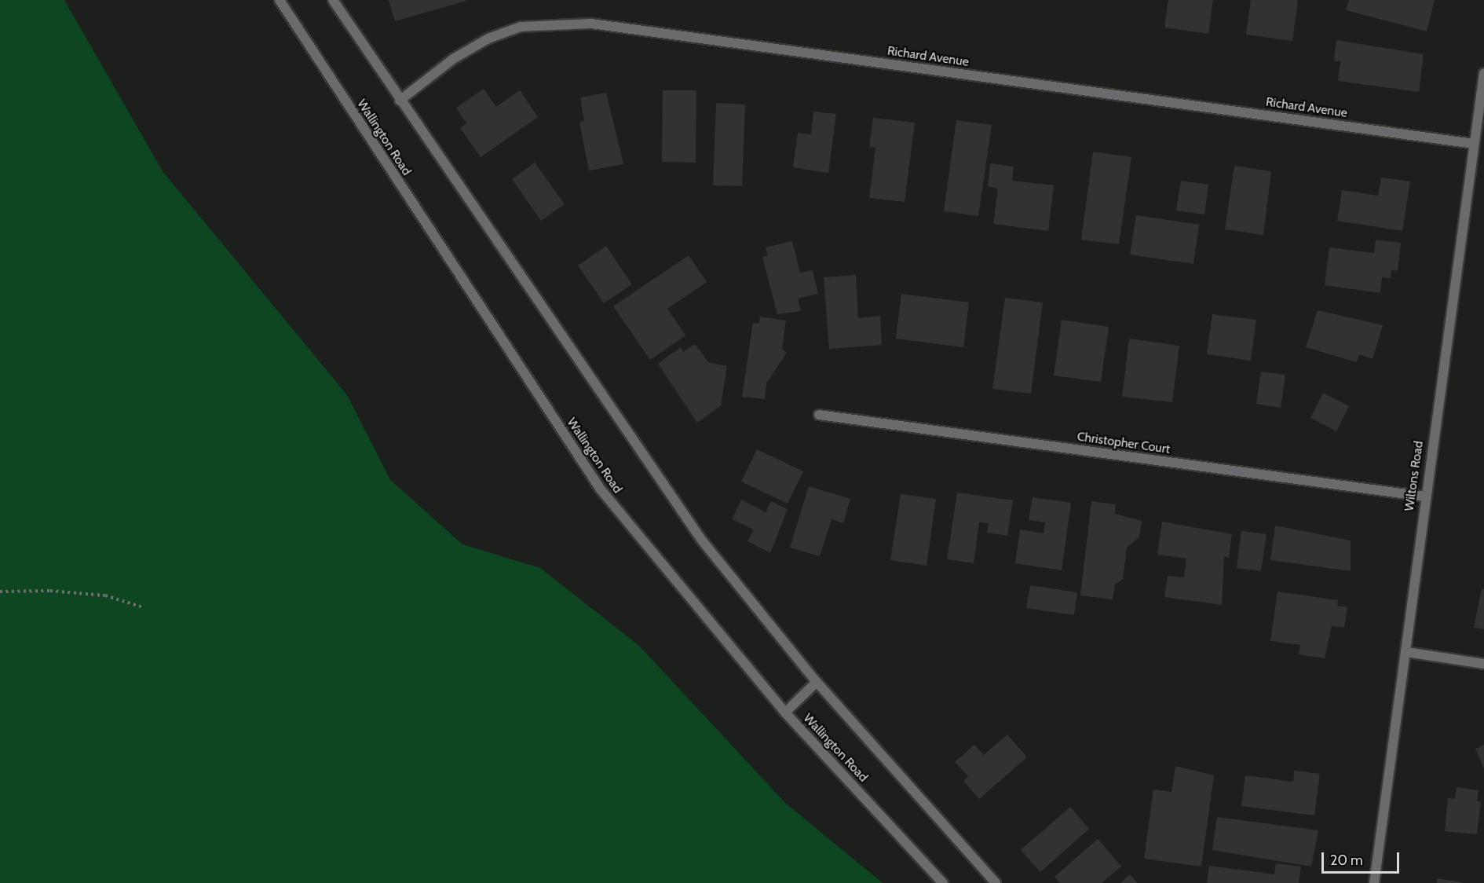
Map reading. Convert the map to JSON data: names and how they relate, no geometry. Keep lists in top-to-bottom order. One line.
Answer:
{"streets":{"street":["Richard Avenue","Wallington Road","Christopher Court","Wiltons Road"]},"crossings":[["Richard Avenue","Wiltons Road"],["Christopher Court","Wiltons Road"]],"scale_bar":"20 m"}
